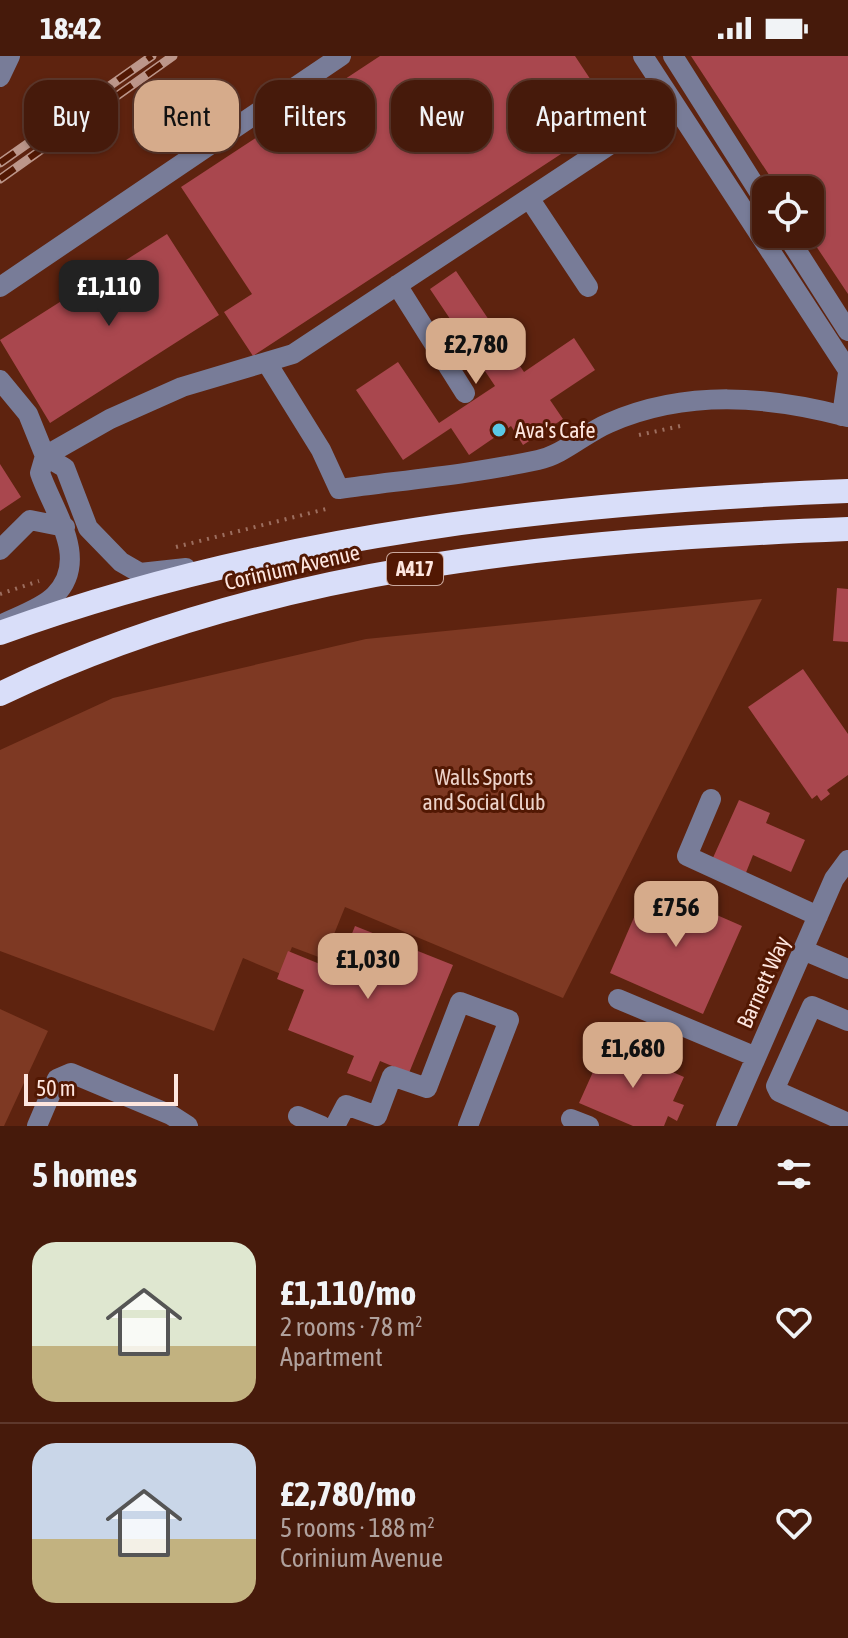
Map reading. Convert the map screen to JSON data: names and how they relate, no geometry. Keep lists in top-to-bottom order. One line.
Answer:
{"streets":{"highway":["Corinium Avenue","A417"],"street":["Barnett Way"]},"parks":["Walls Sports and Social Club"],"places":["Ava's Cafe"],"scale_bar":"50 m","page":{"status":"18:42","chip":["Buy","Rent","Filters","New","Apartment"],"price":["£1,110","£2,780","£756","£1,030","£1,680"],"scale":"50 m","heading":"5 homes","list":[{"name":"£1,110/mo","note":"2 rooms · 78 m² · Apartment"},{"name":"£2,780/mo","note":"5 rooms · 188 m² · Corinium Avenue"}]}}
